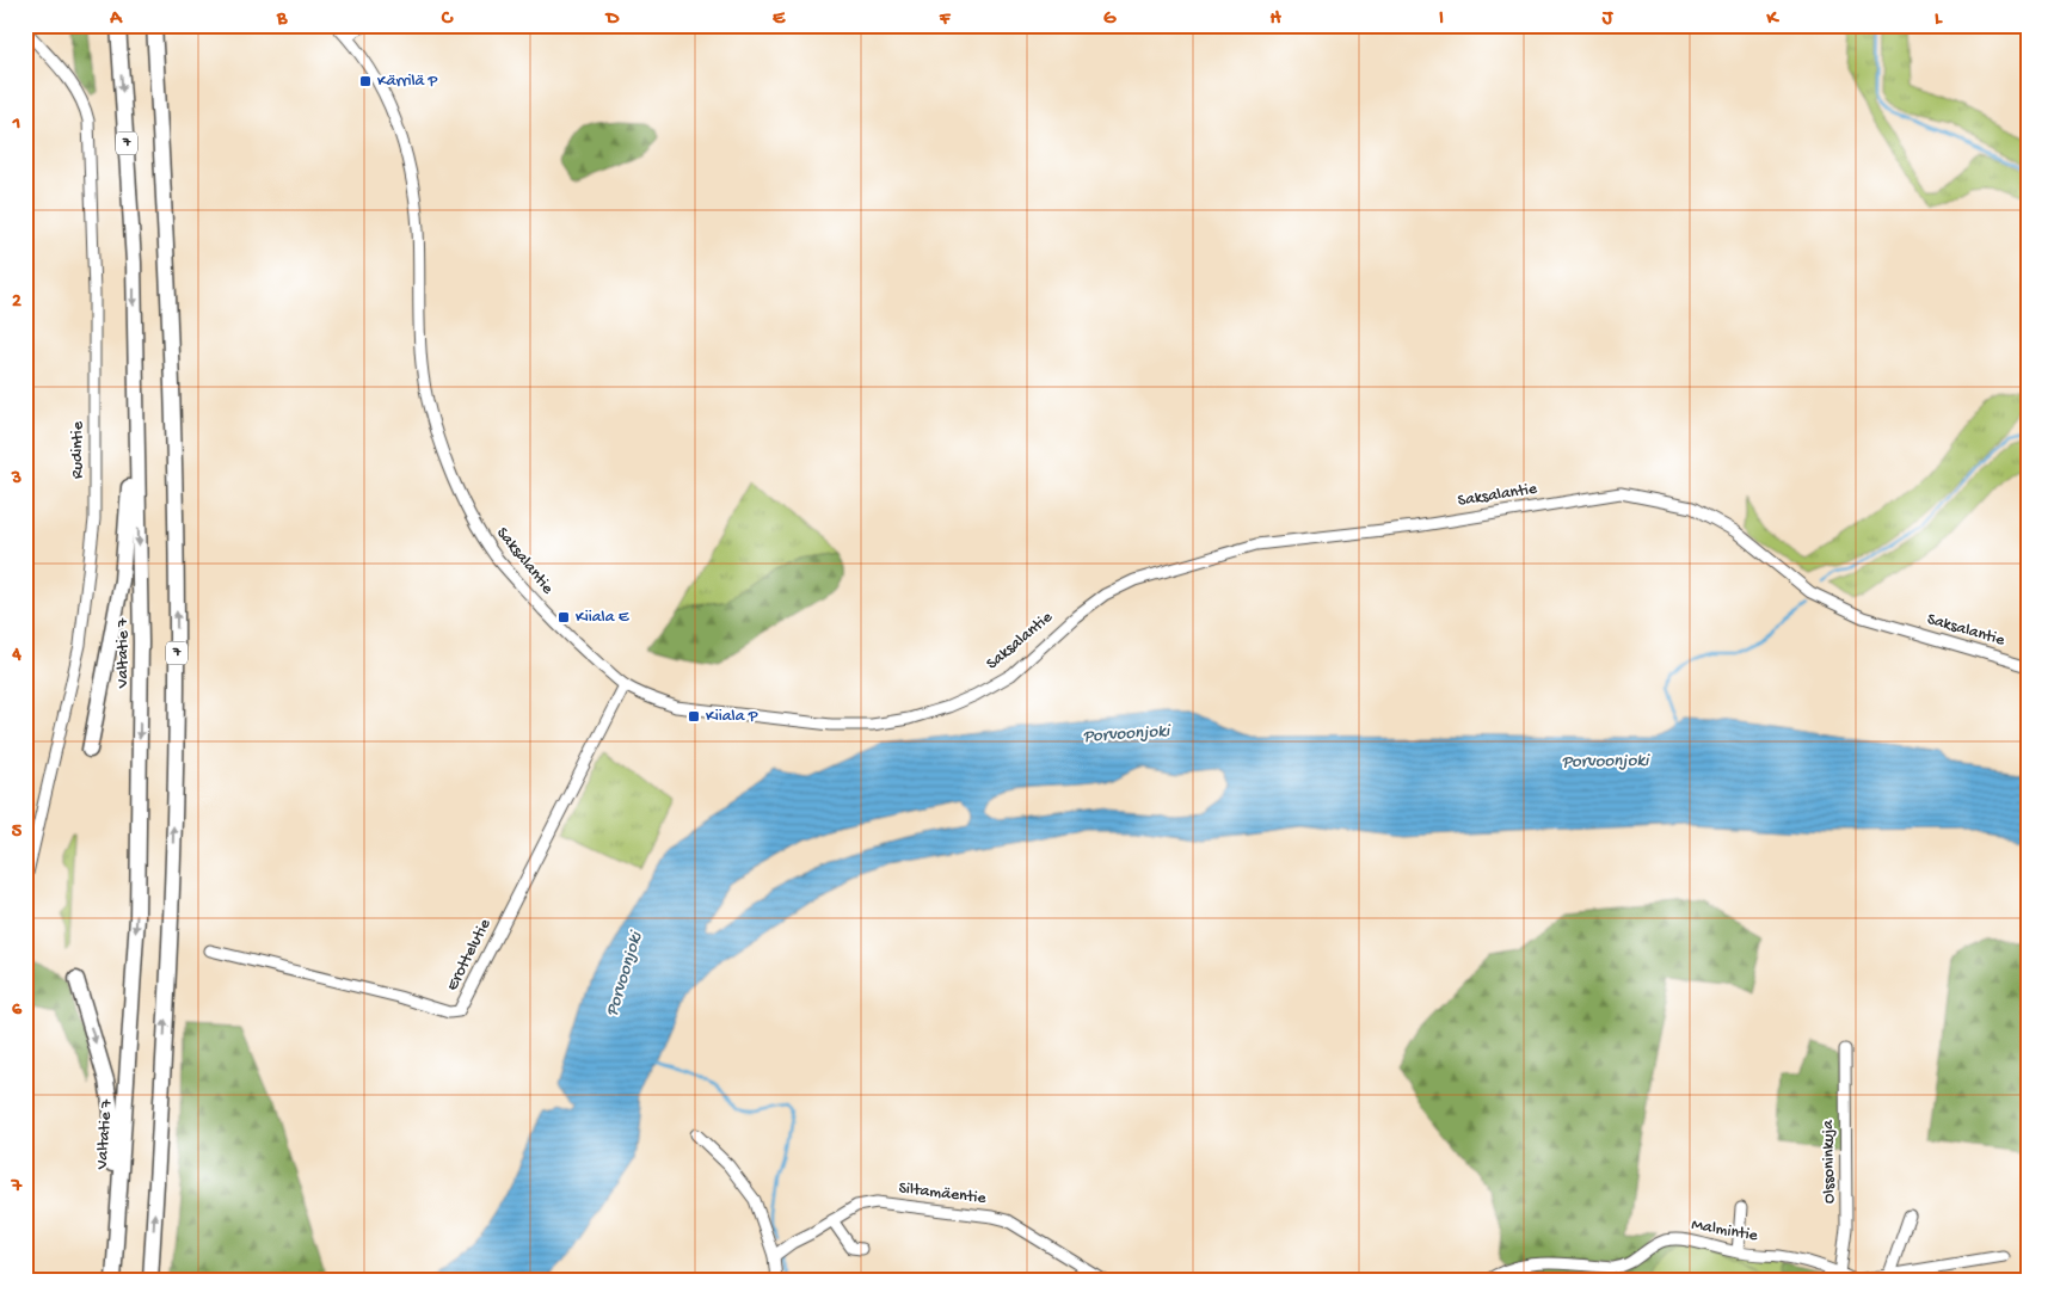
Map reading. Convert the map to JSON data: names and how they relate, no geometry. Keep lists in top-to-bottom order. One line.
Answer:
{"streets":{"highway":["7","Valtatie 7"],"street":["Rudintie","Saksalantie","Erottelutie","Olssoninkuja","Siltamäentie","Malmintie"]},"crossings":[["Saksalantie","Erottelutie"],["Olssoninkuja","Malmintie"]],"water":["Porvoonjoki"],"places":{"transit":["Kärrilä P","Kiiala E","Kiiala P"]},"grid":{"columns":["A","B","C","D","E","F","G","H","I","J","K","L"],"rows":["1","2","3","4","5","6","7"]}}
